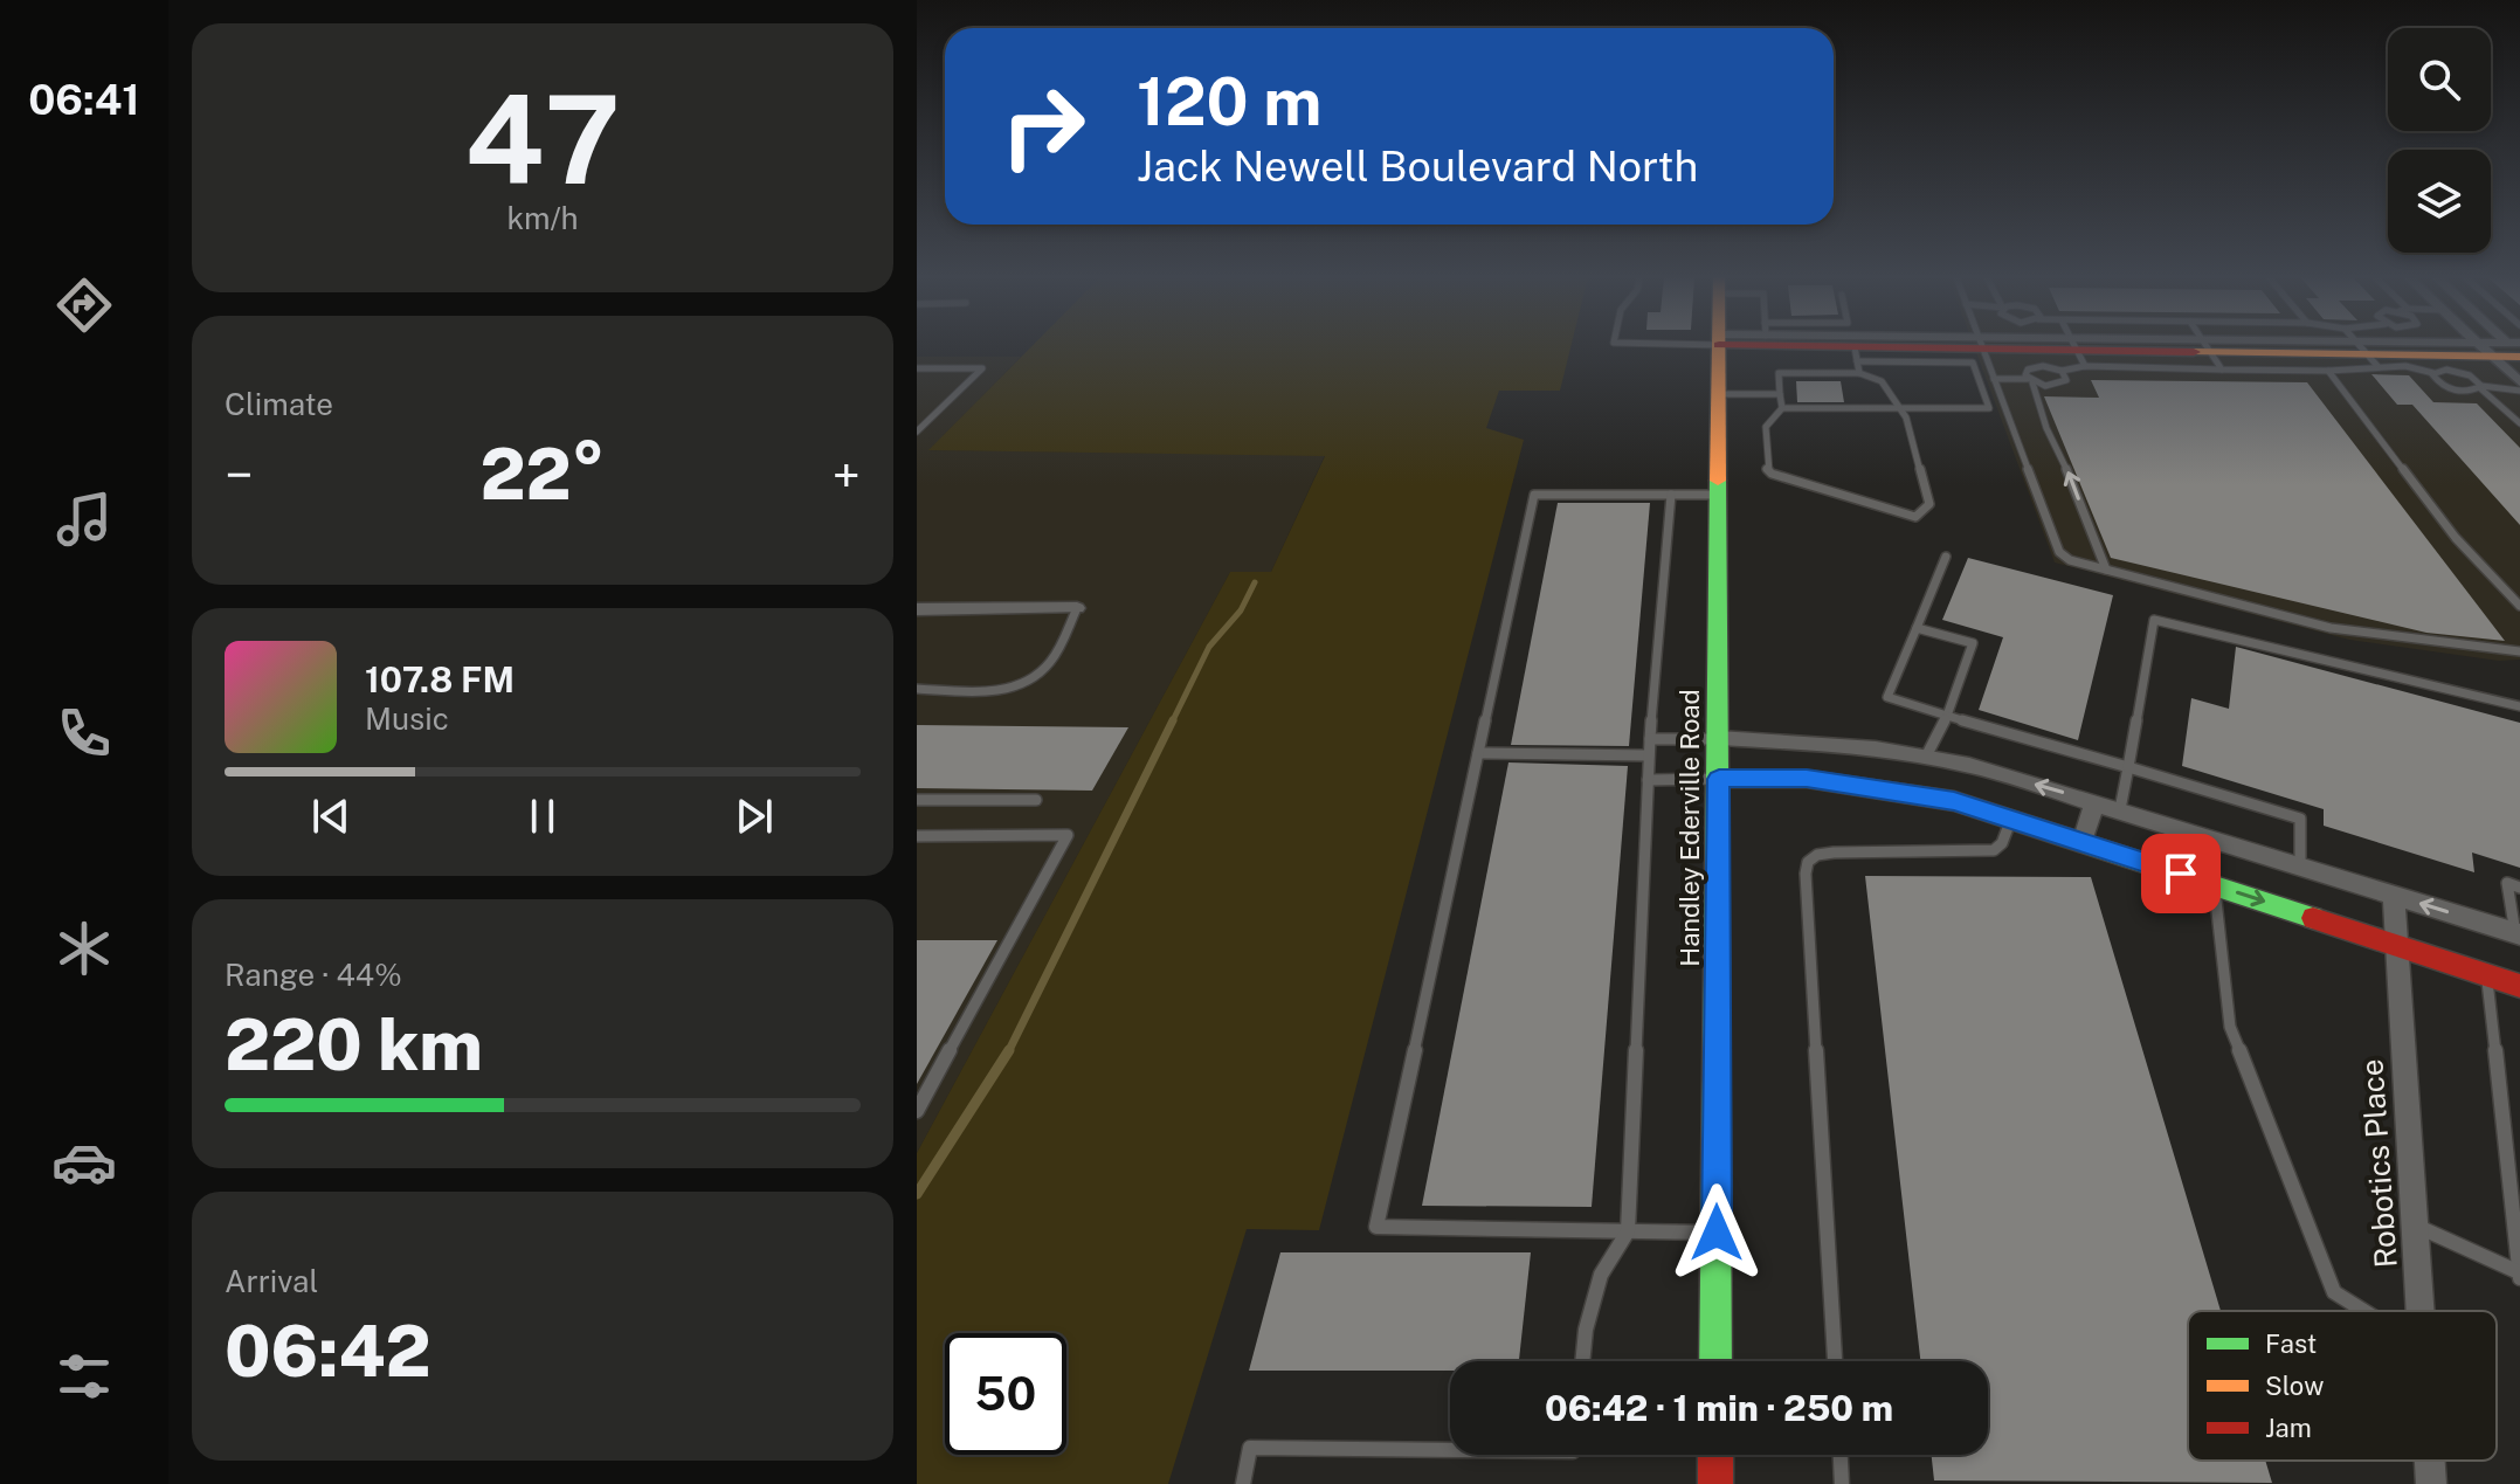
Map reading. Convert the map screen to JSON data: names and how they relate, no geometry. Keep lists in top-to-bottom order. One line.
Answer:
{"streets":{"street":["Handley Ederville Road","Robotics Place"]},"legend":["Fast","Slow","Jam"],"page":{"tabs":"06:41","tile":[["47","km/h"],"Climate",["Range · 44%","220 km"],["Arrival","06:42"]],"turn":["120 m","Jack Newell Boulevard North"],"heat":["−","22°","+"],"song":["107.8 FM","Music"],"limit":"50","trip":"06:42 · 1 min · 250 m"}}
